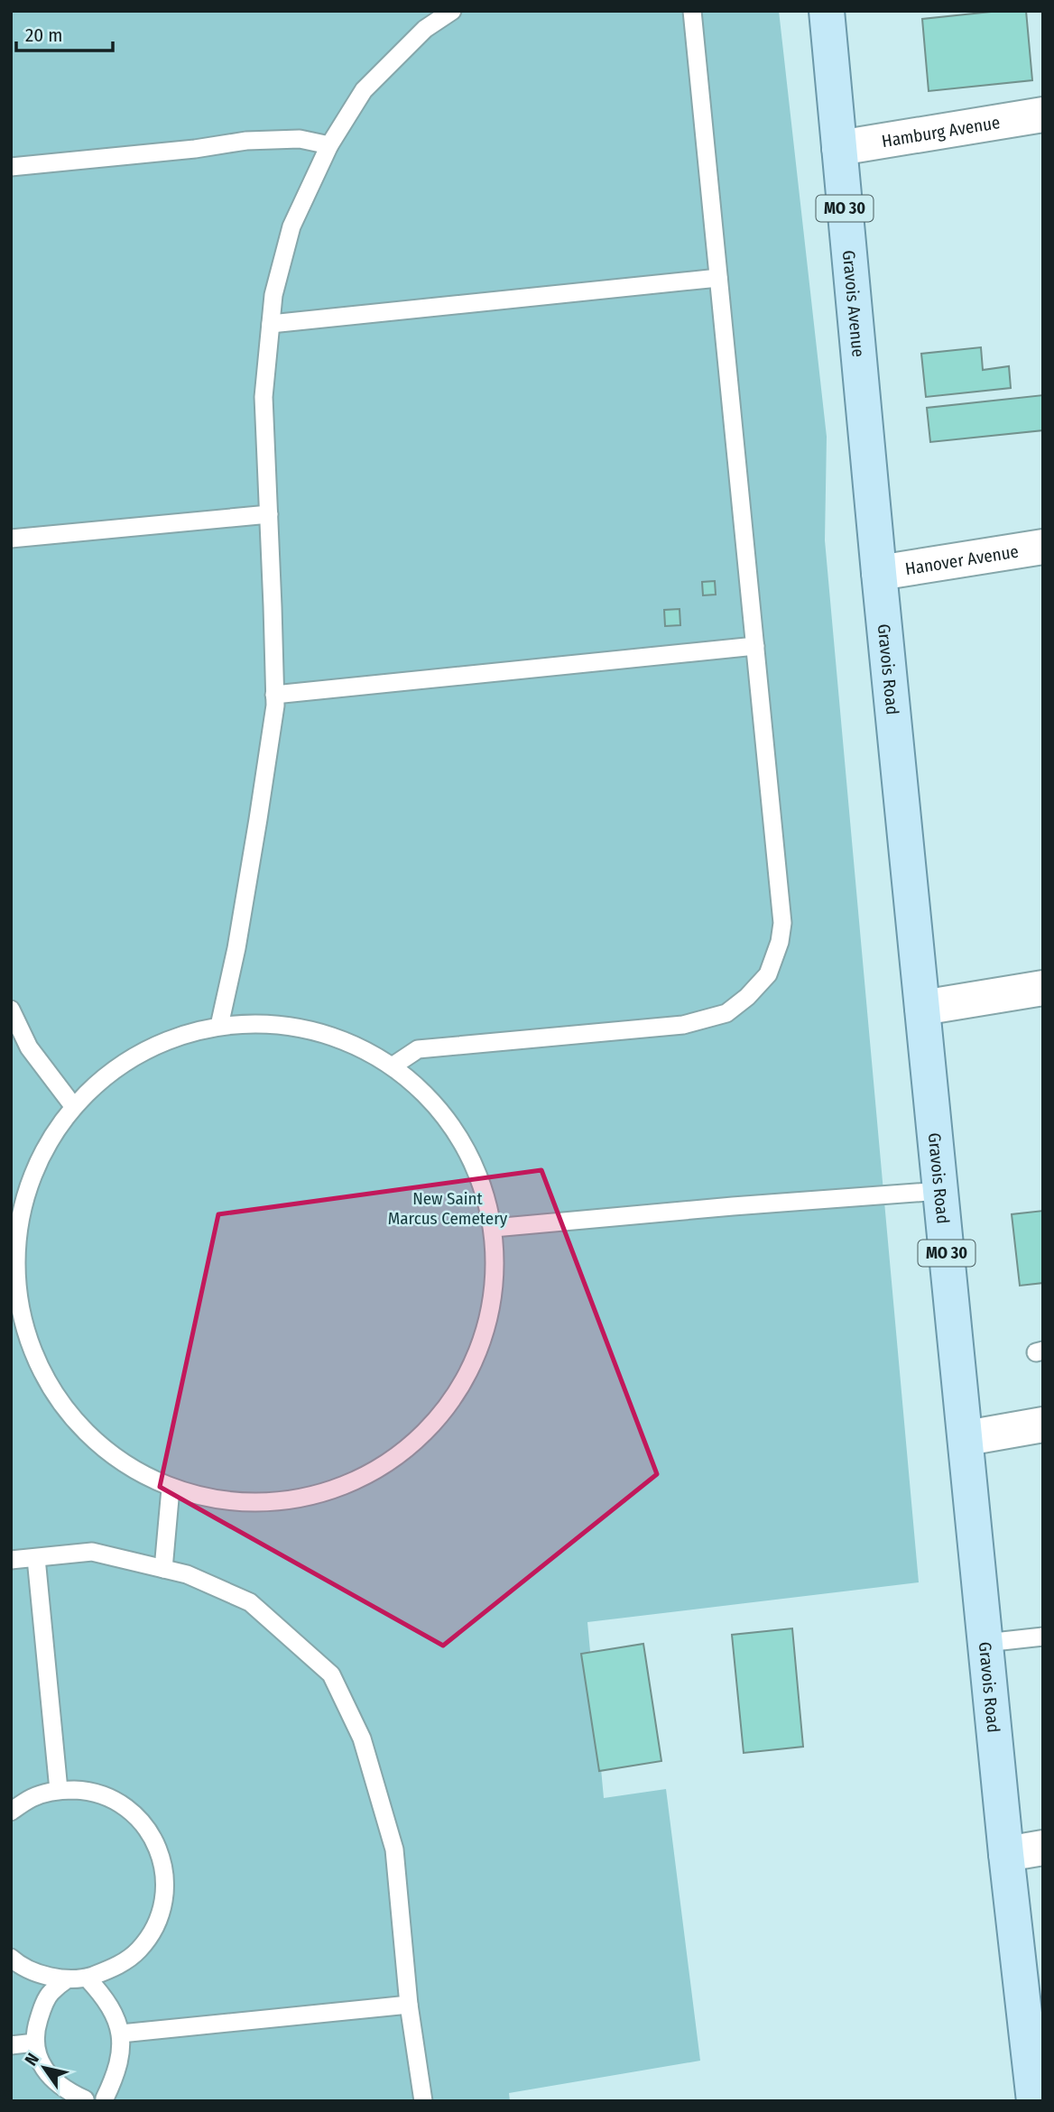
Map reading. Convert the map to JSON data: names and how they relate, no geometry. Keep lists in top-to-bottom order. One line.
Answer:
{"streets":{"main road":["MO 30","Gravois Avenue","Gravois Road"],"street":["Hamburg Avenue","Hanover Avenue"]},"crossings":[["Hamburg Avenue","Gravois Avenue"],["Gravois Avenue","Gravois Road"],["Hanover Avenue","Gravois Road"]],"parks":["New Saint Marcus Cemetery"],"scale_bar":"20 m","north":"top left"}
